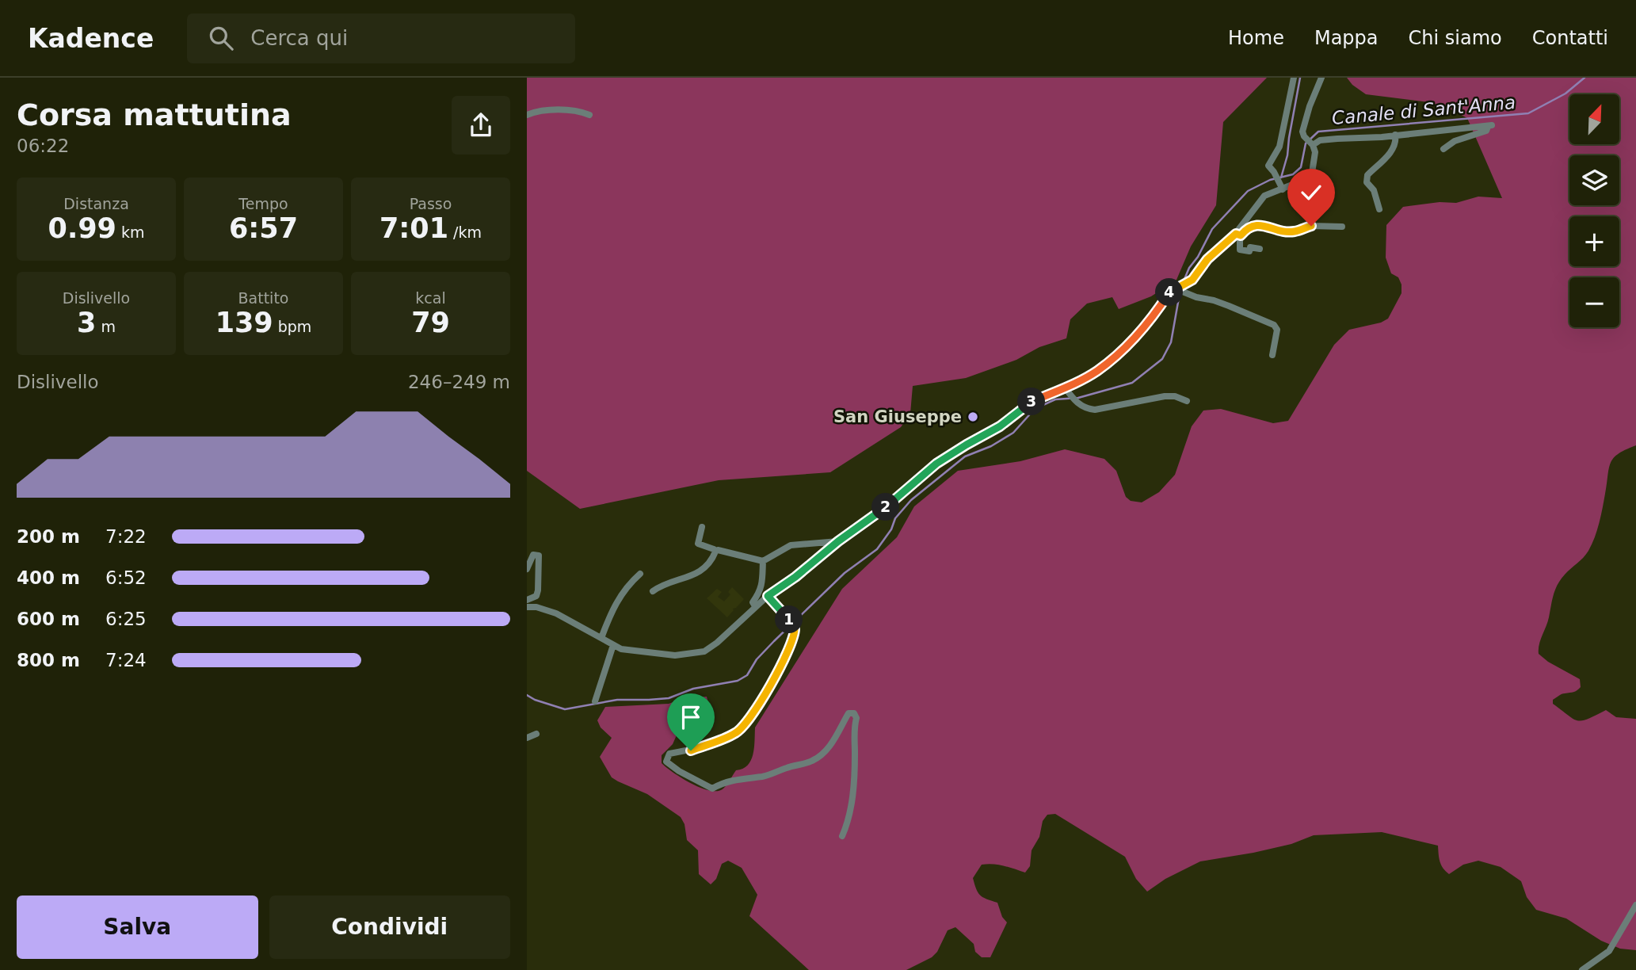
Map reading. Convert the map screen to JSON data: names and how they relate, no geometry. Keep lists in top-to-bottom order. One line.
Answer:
{"water":["Canale di Sant'Anna"],"places":["San Giuseppe"],"north":"top right","page":{"header":"Kadence","search":"Cerca qui","nav":["Home","Mappa","Chi siamo","Contatti"],"heading":["Corsa mattutina","06:22"],"map_buttons":["+","−"],"stats":[["Distanza","0.99 km"],["Tempo","6:57"],["Passo","7:01 /km"],["Dislivello","3 m"],["Battito","139 bpm"],["kcal","79"]],"pins":["4","3","2","1"],"chart":["Dislivello","246–249 m"],"list":[{"name":"200 m","note":"7:22"},{"name":"400 m","note":"6:52"},{"name":"600 m","note":"6:25"},{"name":"800 m","note":"7:24"}],"buttons":["Salva","Condividi"]}}
